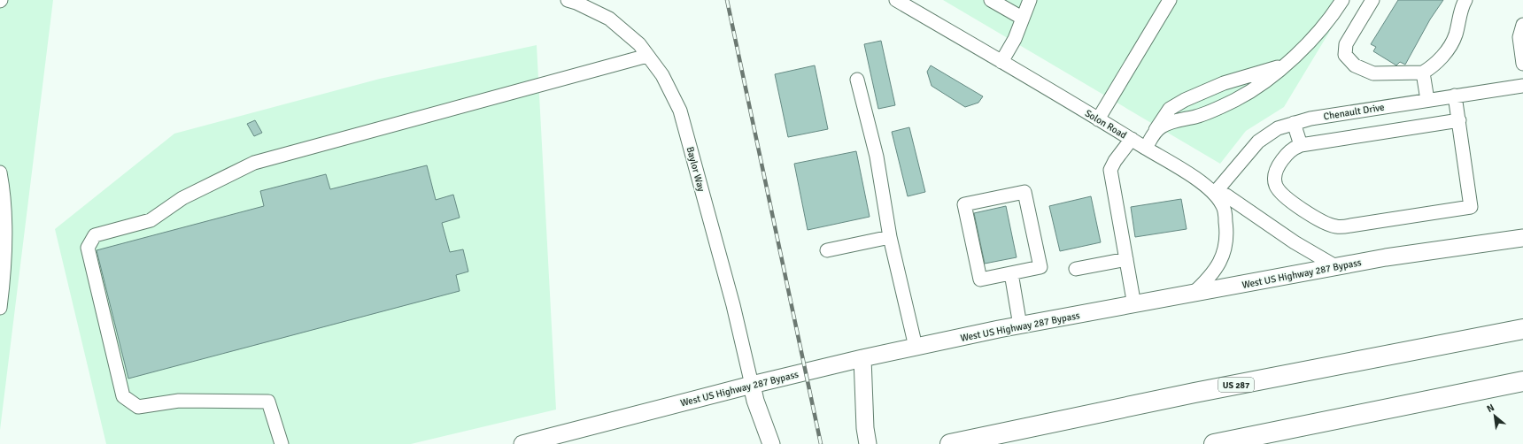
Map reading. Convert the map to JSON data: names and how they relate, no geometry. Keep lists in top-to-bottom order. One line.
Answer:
{"streets":{"highway":["US 287"],"main road":["West US Highway 287 Bypass"],"street":["Chenault Drive","Solon Road","Baylor Way"]},"crossings":[["Chenault Drive","Solon Road"],["Solon Road","West US Highway 287 Bypass"],["Baylor Way","West US Highway 287 Bypass"]],"north":"top left"}
